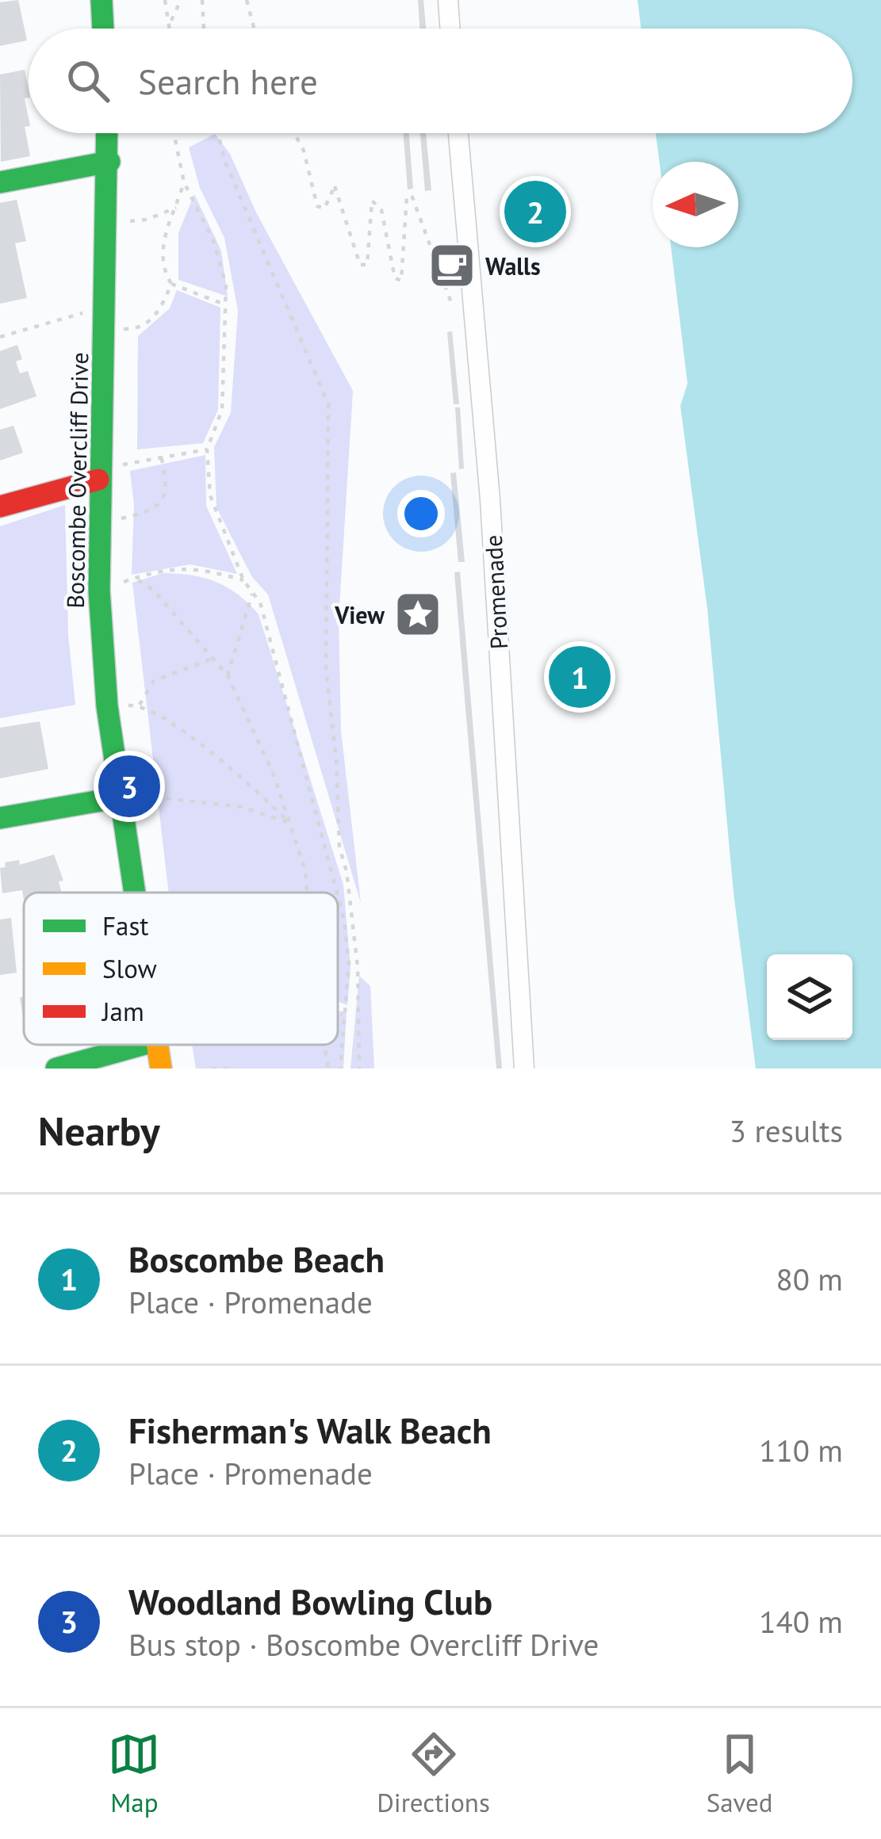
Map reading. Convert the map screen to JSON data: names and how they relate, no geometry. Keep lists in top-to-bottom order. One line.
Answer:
{"streets":{"street":["Boscombe Overcliff Drive","Promenade"]},"places":{"cafe":["Walls"],"place":["View"]},"legend":["Fast","Slow","Jam"],"north":"left","page":{"search":"Search here","pins":["2","1","3"],"heading":["Nearby","3 results"],"list":[{"mark":"1","name":"Boscombe Beach","note":"Place · Promenade","value":"80 m"},{"mark":"2","name":"Fisherman's Walk Beach","note":"Place · Promenade","value":"110 m"},{"mark":"3","name":"Woodland Bowling Club","note":"Bus stop · Boscombe Overcliff Drive","value":"140 m"}],"nav":["Map","Directions","Saved"]}}
